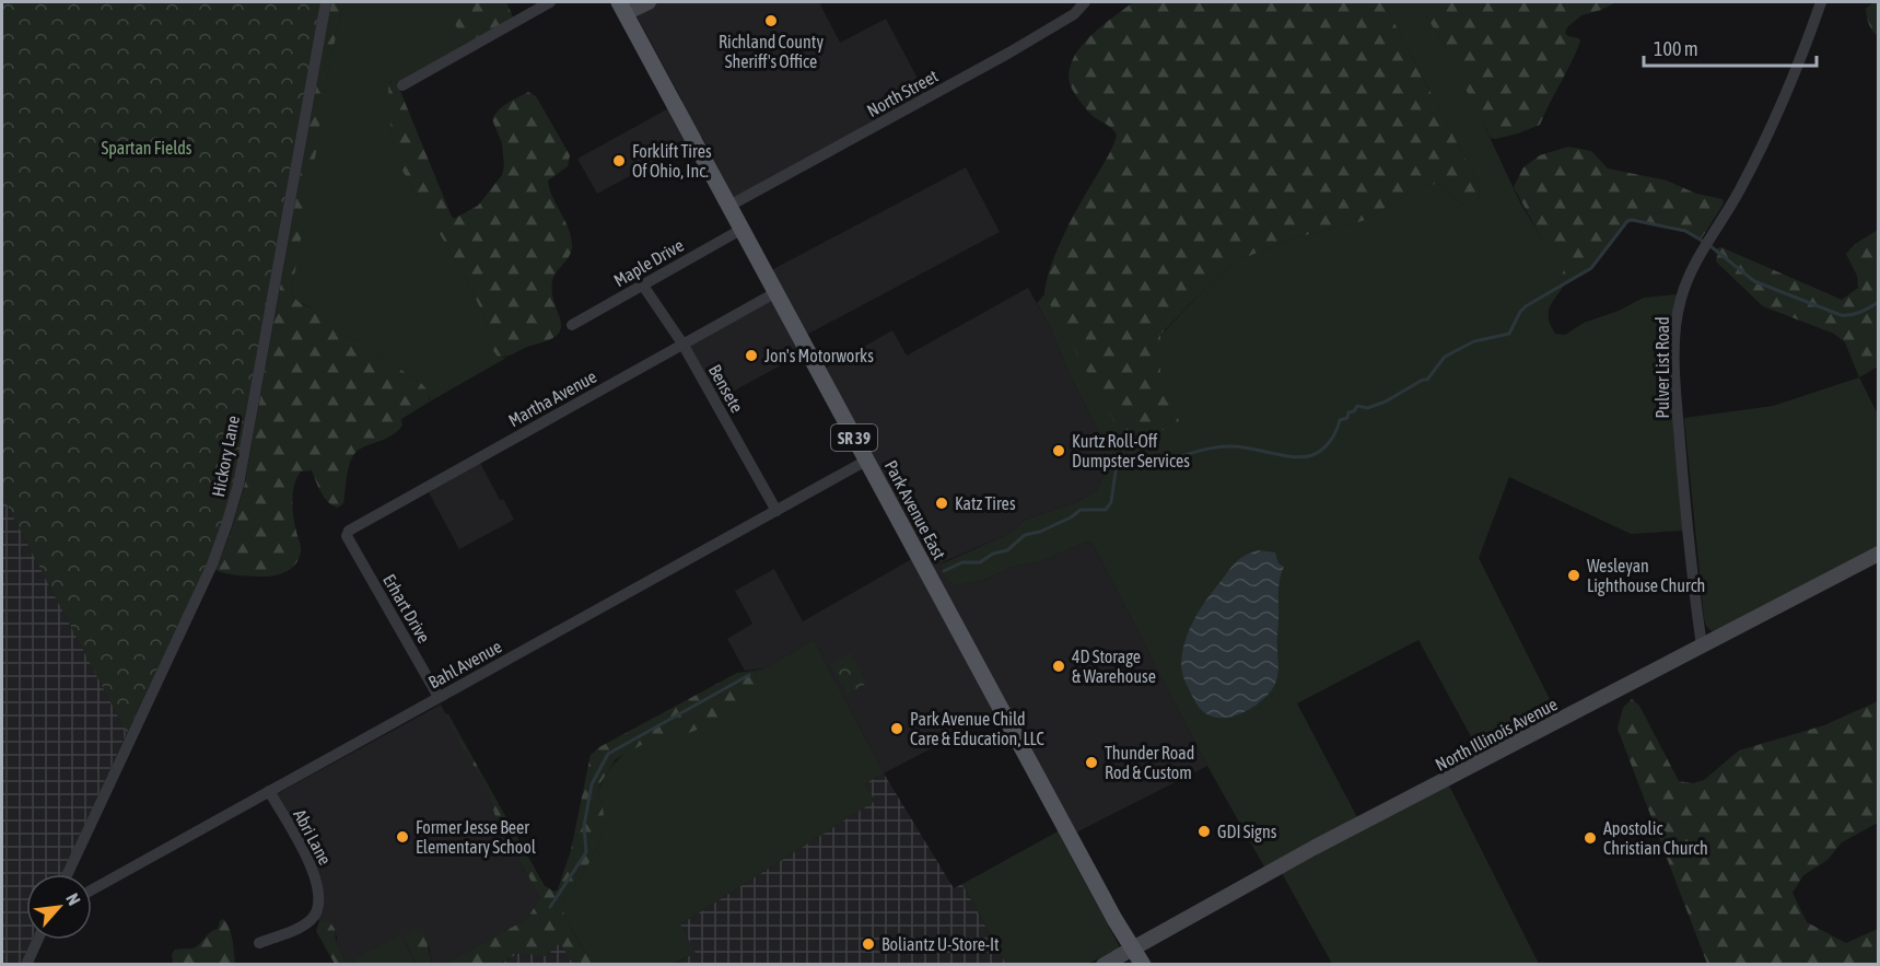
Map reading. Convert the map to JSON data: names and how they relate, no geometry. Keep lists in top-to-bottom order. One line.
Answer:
{"streets":{"main road":["SR 39","Park Avenue East"],"street":["North Street","Maple Drive","Pulver List Road","Bensete","Martha Avenue","Hickory Lane","Erhart Drive","Bahl Avenue","North Illinois Avenue","Abri Lane"]},"crossings":[["North Street","Park Avenue East"],["Maple Drive","Bensete"],["Maple Drive","Park Avenue East"],["Pulver List Road","North Illinois Avenue"],["Bensete","Martha Avenue"],["Bensete","Bahl Avenue"],["Martha Avenue","Park Avenue East"],["Martha Avenue","Erhart Drive"],["Park Avenue East","Bahl Avenue"],["Park Avenue East","North Illinois Avenue"],["Erhart Drive","Bahl Avenue"],["Bahl Avenue","Abri Lane"]],"parks":["Spartan Fields"],"places":["Richland County Sheriff's Office","Forklift Tires Of Ohio, Inc.","Jon's Motorworks","Kurtz Roll-Off Dumpster Services","Katz Tires","Wesleyan Lighthouse Church","4D Storage & Warehouse","Park Avenue Child Care & Education, LLC","Thunder Road Rod & Custom","GDI Signs","Former Jesse Beer Elementary School","Apostolic Christian Church","Boliantz U-Store-It"],"scale_bar":"100 m","north":"top right"}
